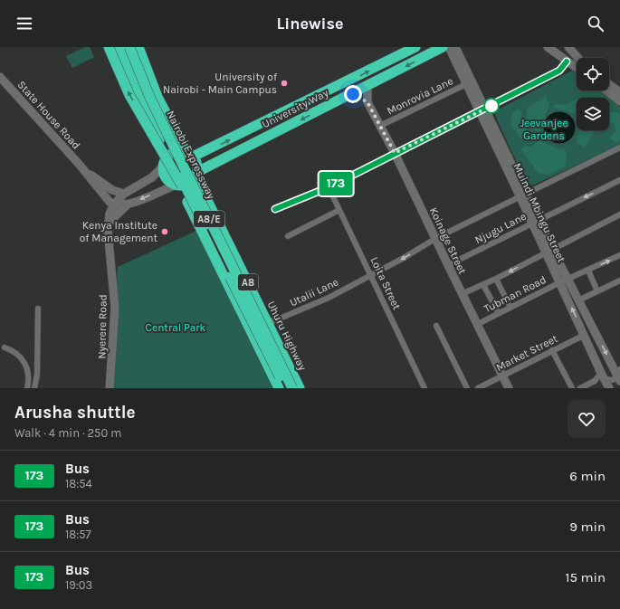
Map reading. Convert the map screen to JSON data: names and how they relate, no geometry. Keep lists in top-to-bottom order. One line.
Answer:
{"streets":{"highway":["University Way","Nairobi Expressway","A8/E","A8","Uhuru Highway"],"street":["Monrovia Lane","State House Road","Muindi Mbingu Street","Njugu Lane","Koinage Street","Loita Street","Utalii Lane","Tubman Road","Nyerere Road","Market Street"]},"crossings":[["Monrovia Lane","Muindi Mbingu Street"],["Monrovia Lane","Koinage Street"],["University Way","Koinage Street"],["University Way","A8"],["University Way","Uhuru Highway"],["State House Road","Nyerere Road"],["Muindi Mbingu Street","Njugu Lane"],["Muindi Mbingu Street","Utalii Lane"],["Muindi Mbingu Street","Tubman Road"],["Muindi Mbingu Street","Market Street"],["Njugu Lane","Koinage Street"],["Koinage Street","Utalii Lane"],["Koinage Street","Tubman Road"],["Koinage Street","Market Street"],["A8","Uhuru Highway"],["Loita Street","Utalii Lane"],["Utalii Lane","Uhuru Highway"]],"parks":["Jeevanjee Gardens","Central Park"],"places":["University of Nairobi - Main Campus","Kenya Institute of Management"],"lines":["bus line 173"],"page":{"header":"Linewise","on_map":"173","heading":["Arusha shuttle","Walk · 4 min · 250 m"],"list":[{"mark":"173","name":"Bus","note":"18:54","value":"6 min"},{"mark":"173","name":"Bus","note":"18:57","value":"9 min"},{"mark":"173","name":"Bus","note":"19:03","value":"15 min"}]}}
